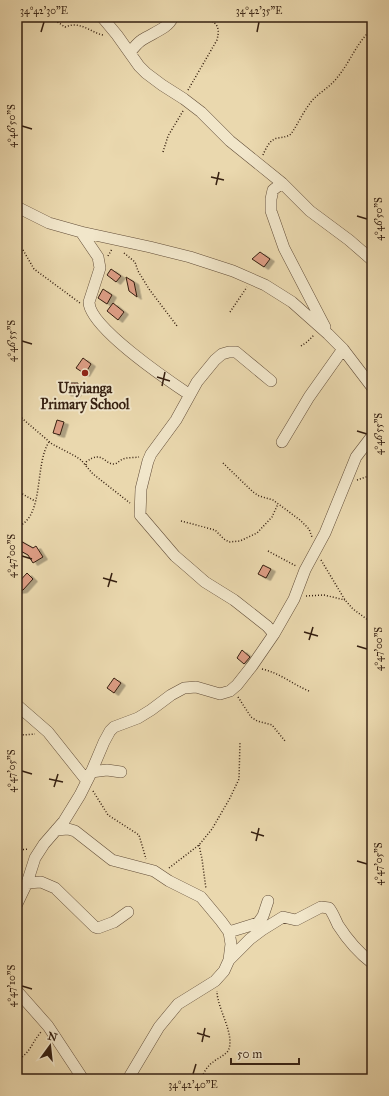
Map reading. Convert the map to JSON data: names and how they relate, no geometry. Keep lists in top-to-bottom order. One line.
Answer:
{"places":["Unyianga Primary School"],"scale_bar":"50 m","north":"top","coordinates":["34°42'30\"E","34°42'35\"E","4°46'50\"S","4°46'55\"S","4°47'00\"S","4°47'05\"S","4°47'10\"S","34°42'40\"E"]}
